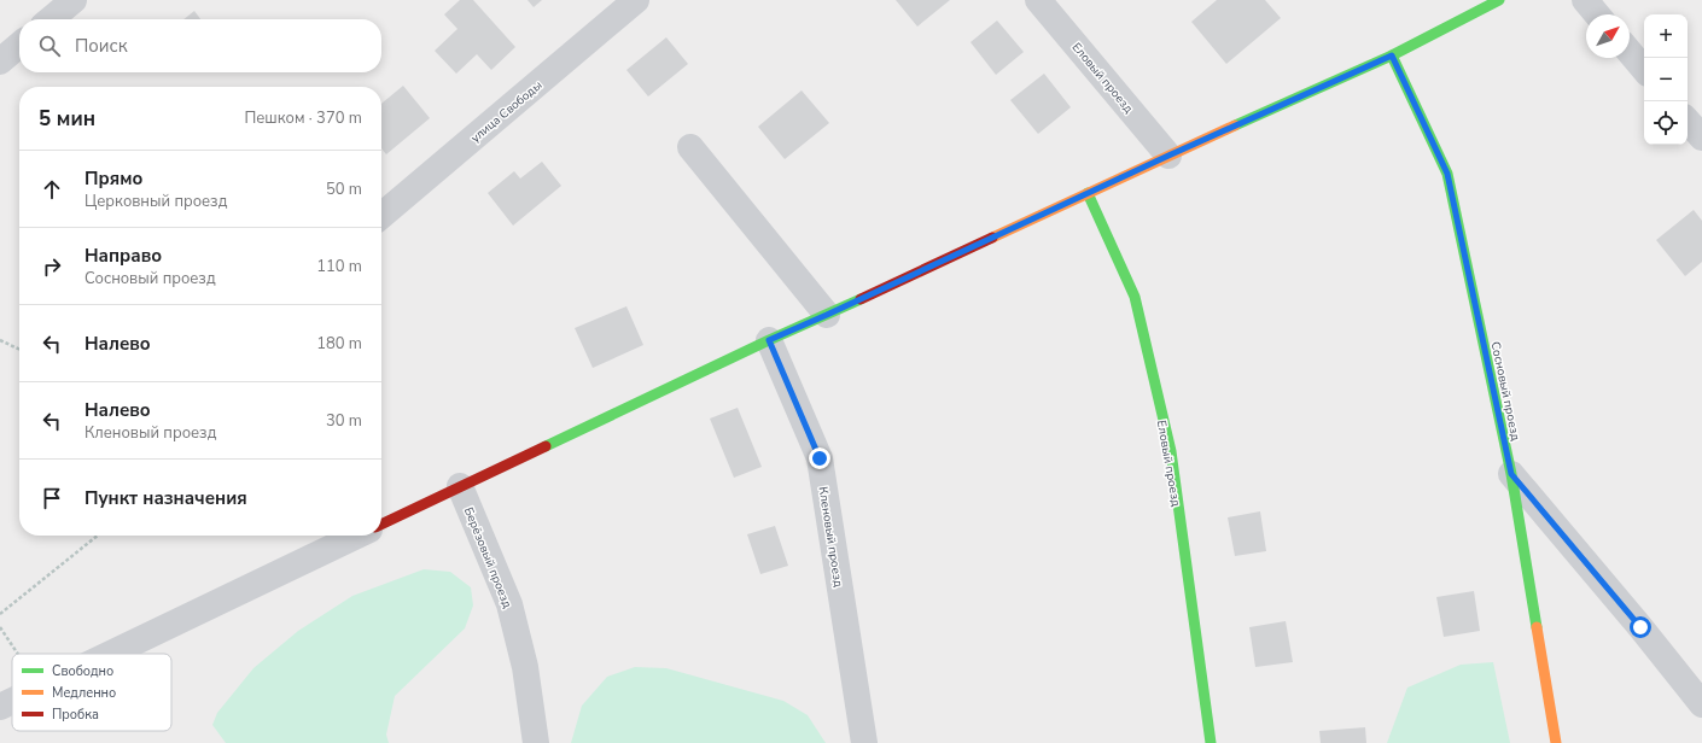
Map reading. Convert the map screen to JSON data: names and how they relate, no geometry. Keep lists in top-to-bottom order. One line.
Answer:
{"streets":{"street":["Еловый проезд","улица Свободы","Сосновый проезд","Кленовый проезд","Берёзовый проезд"]},"legend":["Свободно","Медленно","Пробка"],"north":"top right","page":{"map_buttons":["+","−"],"search":"Поиск","heading":["5 мин","Пешком · 370 m"],"list":[["Прямо","Церковный проезд","50 m"],["Направо","Сосновый проезд","110 m"],["Налево","180 m"],["Налево","Кленовый проезд","30 m"],"Пункт назначения"]}}
